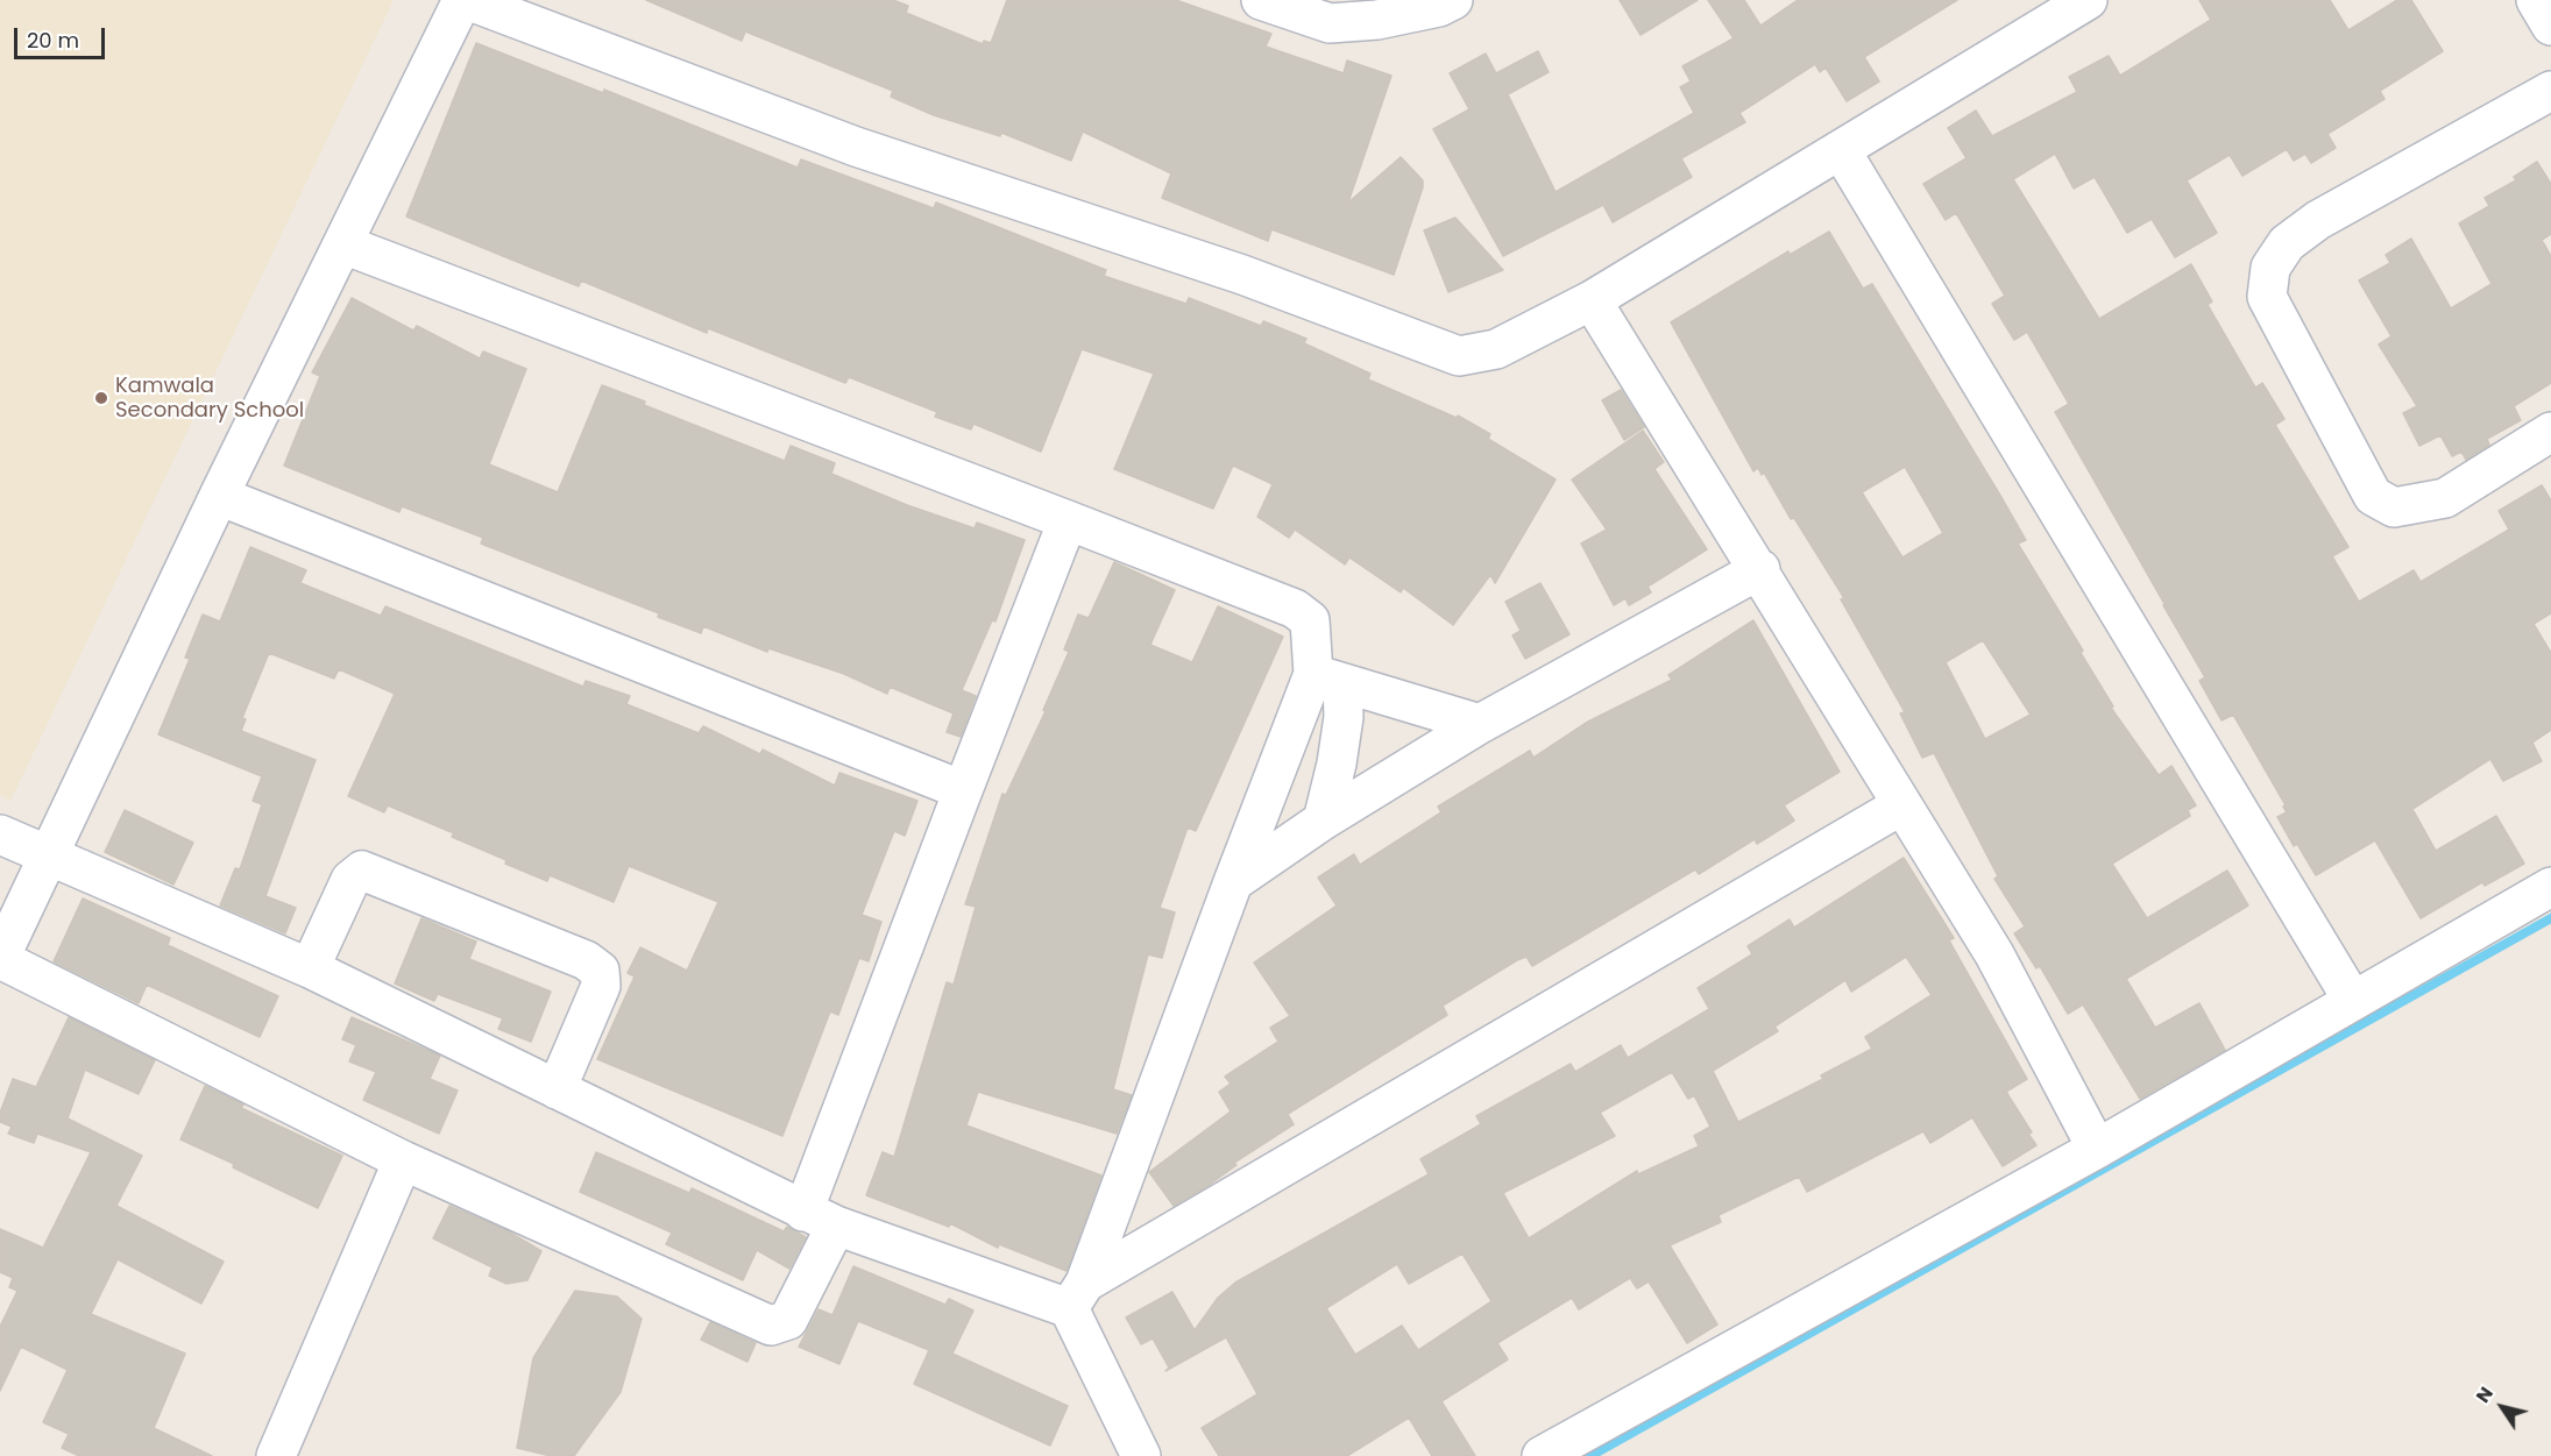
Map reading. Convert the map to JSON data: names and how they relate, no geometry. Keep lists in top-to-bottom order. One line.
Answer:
{"places":["Kamwala Secondary School"],"scale_bar":"20 m","north":"top left"}
